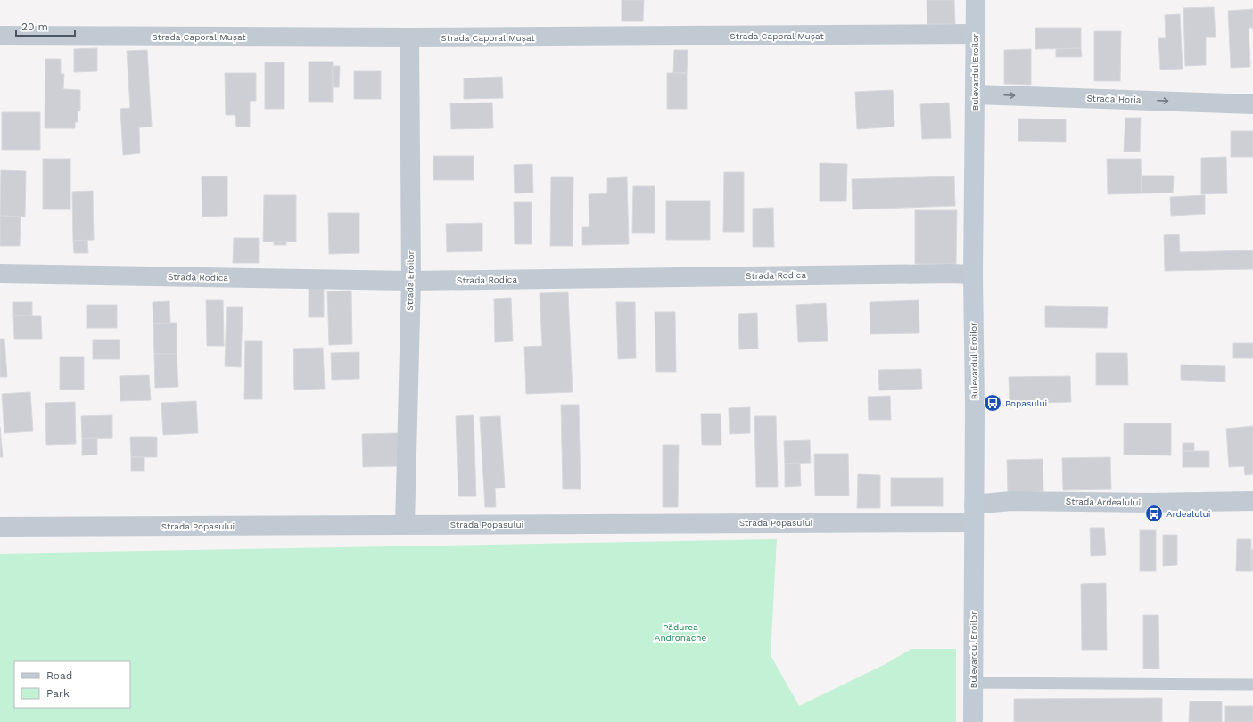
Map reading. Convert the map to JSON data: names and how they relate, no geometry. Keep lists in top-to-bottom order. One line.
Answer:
{"streets":{"main road":["Bulevardul Eroilor"],"street":["Strada Caporal Mușat","Strada Horia","Strada Rodica","Strada Eroilor","Strada Ardealului","Strada Popasului"]},"crossings":[["Strada Caporal Mușat","Bulevardul Eroilor"],["Strada Caporal Mușat","Strada Eroilor"],["Bulevardul Eroilor","Strada Horia"],["Bulevardul Eroilor","Strada Rodica"],["Bulevardul Eroilor","Strada Ardealului"],["Bulevardul Eroilor","Strada Popasului"],["Strada Rodica","Strada Eroilor"],["Strada Eroilor","Strada Popasului"],["Strada Ardealului","Strada Popasului"]],"one_way":["Strada Horia"],"parks":["Pădurea Andronache"],"places":{"bus stop":["Popasului","Ardealului"]},"legend":["Road","Park"],"scale_bar":"20 m"}
